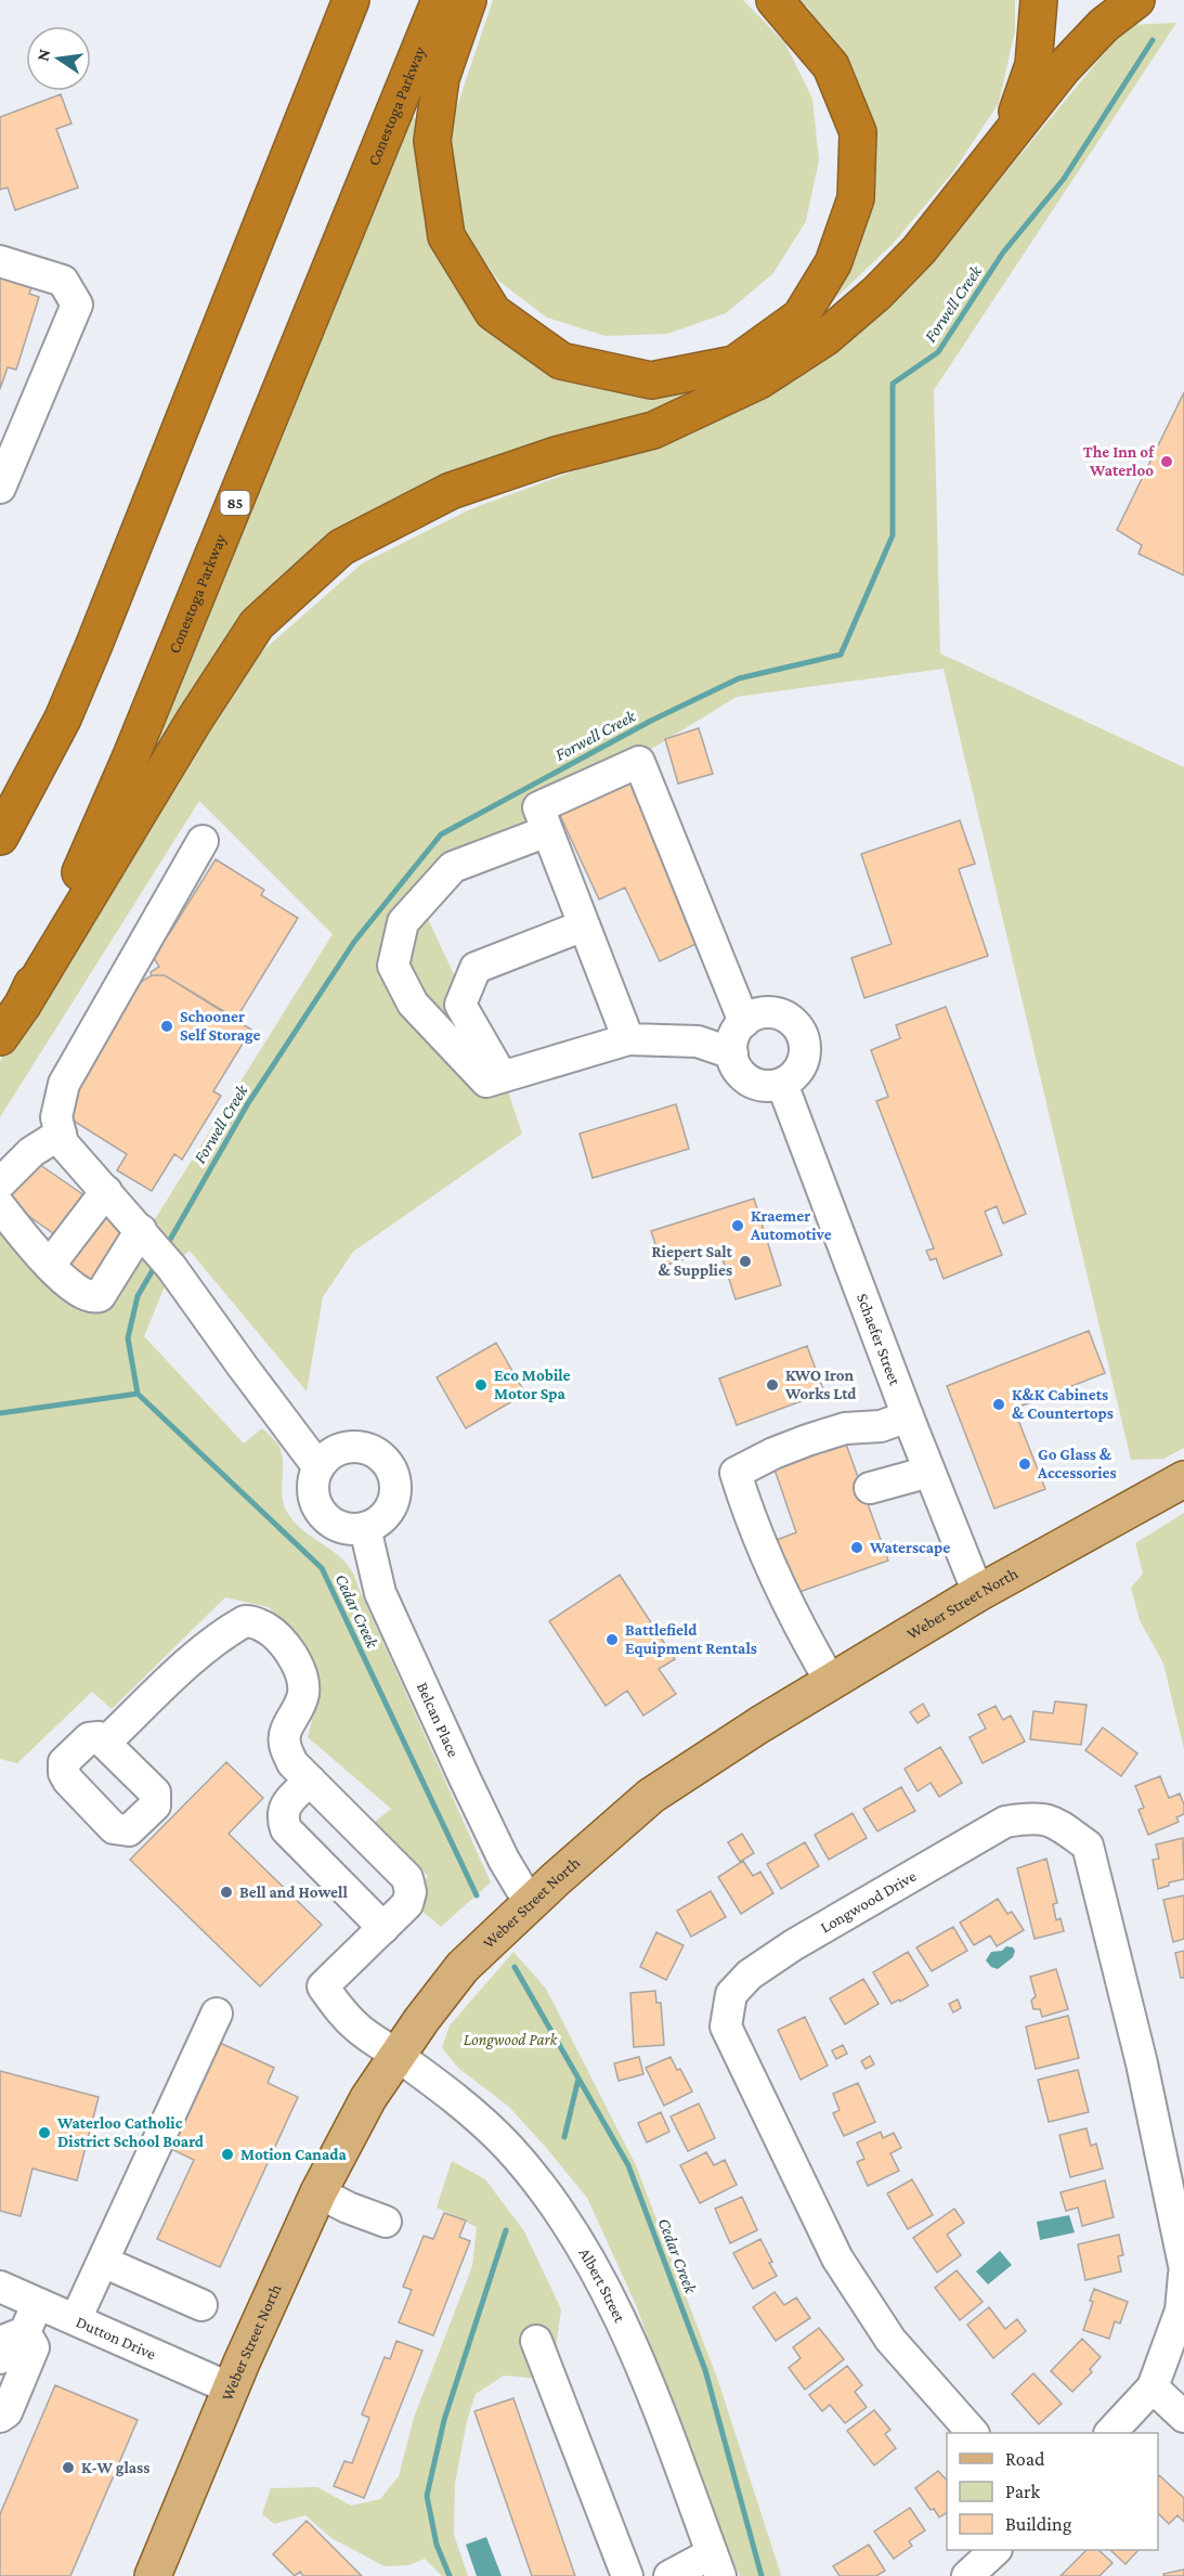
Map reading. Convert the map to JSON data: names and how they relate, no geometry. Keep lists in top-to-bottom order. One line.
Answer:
{"streets":{"highway":["Conestoga Parkway","85"],"main road":["Weber Street North"],"street":["Schaefer Street","Belcan Place","Longwood Drive","Albert Street","Dutton Drive"]},"crossings":[["Schaefer Street","Weber Street North"],["Weber Street North","Belcan Place"],["Weber Street North","Albert Street"],["Weber Street North","Dutton Drive"]],"water":["Forwell Creek","Cedar Creek"],"parks":["Longwood Park"],"places":["The Inn of Waterloo","Schooner Self Storage","Kraemer Automotive","Riepert Salt & Supplies","Eco Mobile Motor Spa","KWO Iron Works Ltd","K&K Cabinets & Countertops","Go Glass & Accessories","Waterscape","Battlefield Equipment Rentals","Bell and Howell","Waterloo Catholic District School Board","Motion Canada","K-W glass"],"legend":["Road","Park","Building"],"north":"left"}
